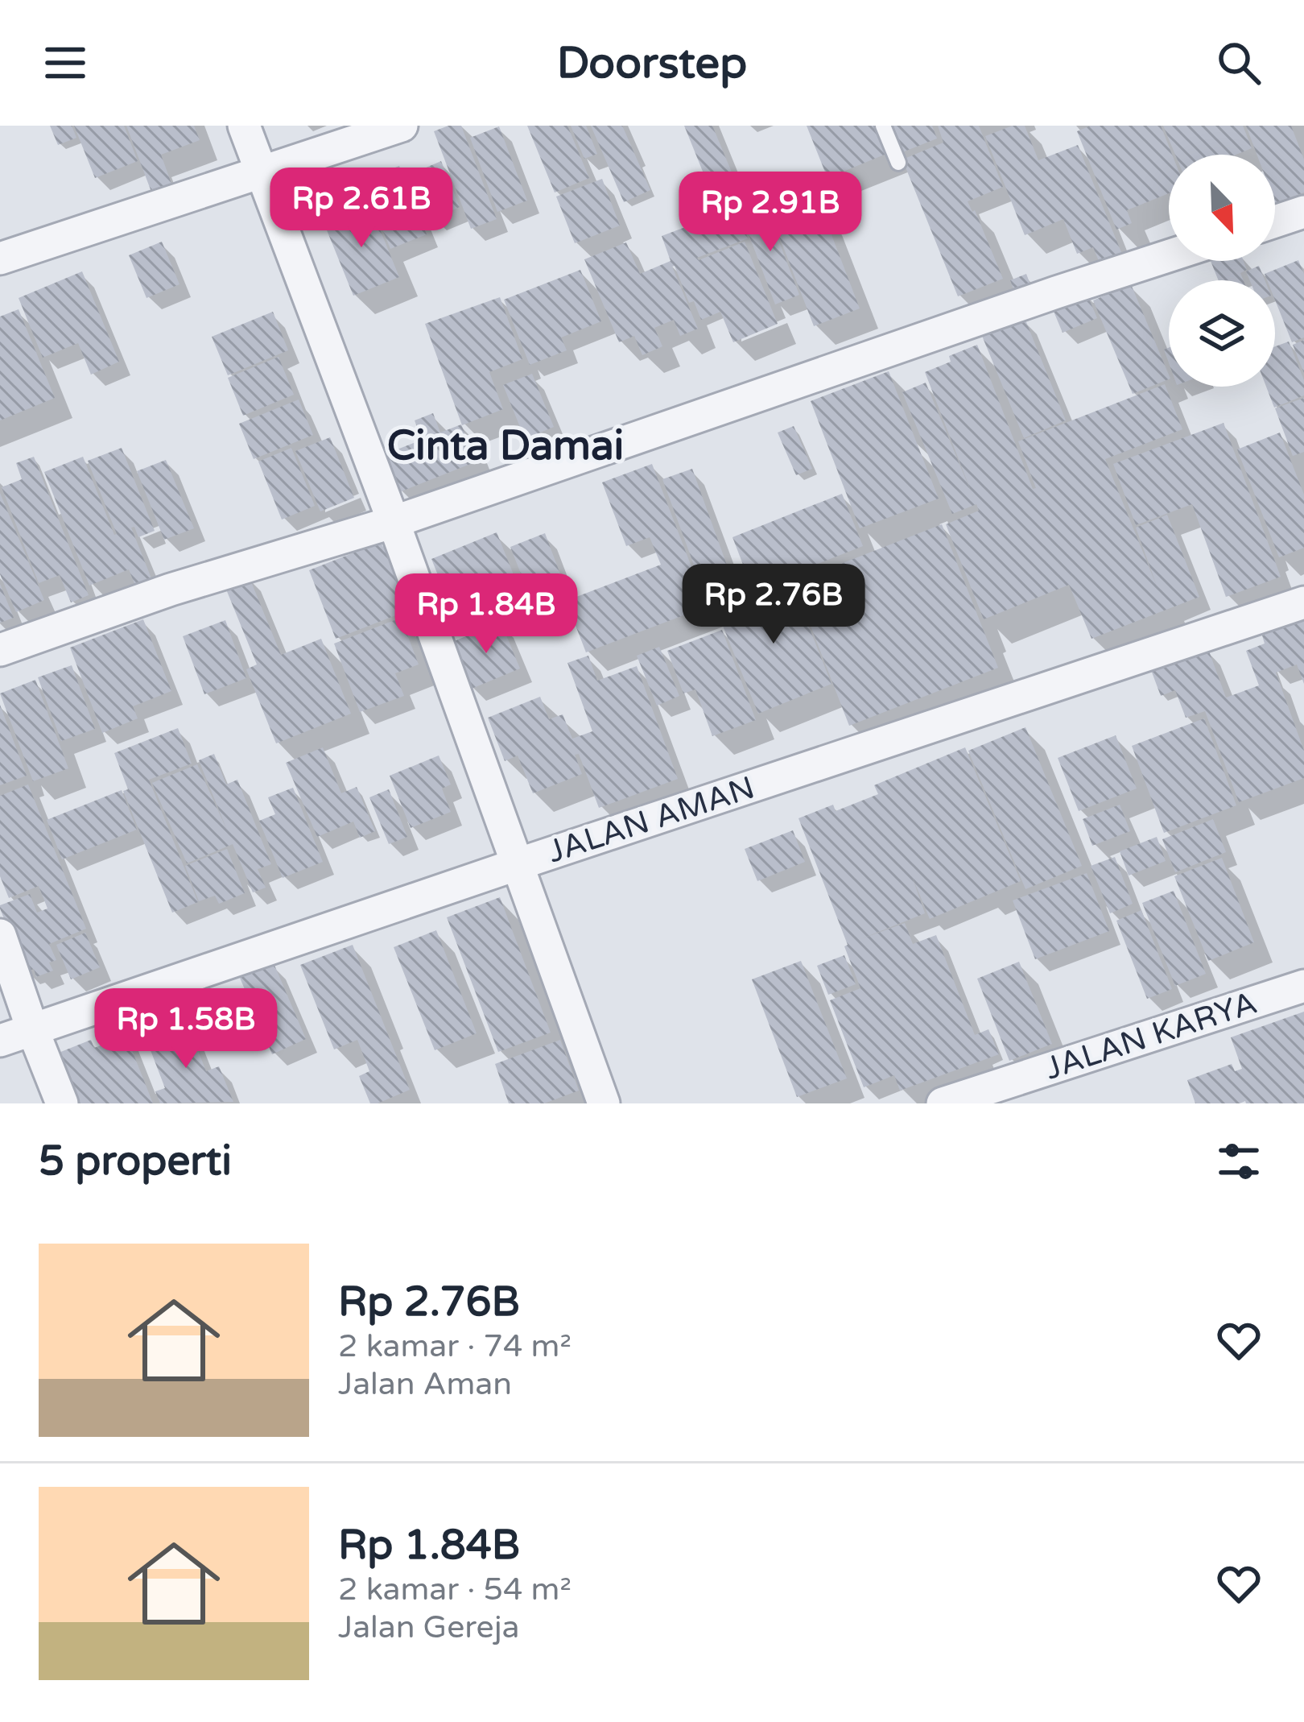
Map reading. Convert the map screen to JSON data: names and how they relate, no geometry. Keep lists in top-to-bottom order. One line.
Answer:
{"streets":{"street":["JALAN AMAN","JALAN KARYA"]},"districts":["Cinta Damai"],"north":"bottom right","page":{"header":"Doorstep","price":["Rp 2.61B","Rp 2.91B","Rp 2.76B","Rp 1.84B","Rp 1.58B"],"heading":"5 properti","list":[{"name":"Rp 2.76B","note":"2 kamar · 74 m² · Jalan Aman"},{"name":"Rp 1.84B","note":"2 kamar · 54 m² · Jalan Gereja"}]}}
